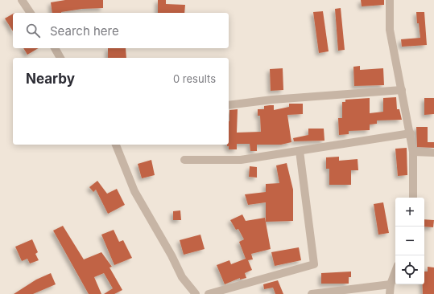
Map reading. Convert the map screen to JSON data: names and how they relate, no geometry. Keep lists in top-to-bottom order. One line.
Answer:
{"page":{"search":"Search here","heading":["Nearby","0 results"],"map_buttons":["+","−"]}}
